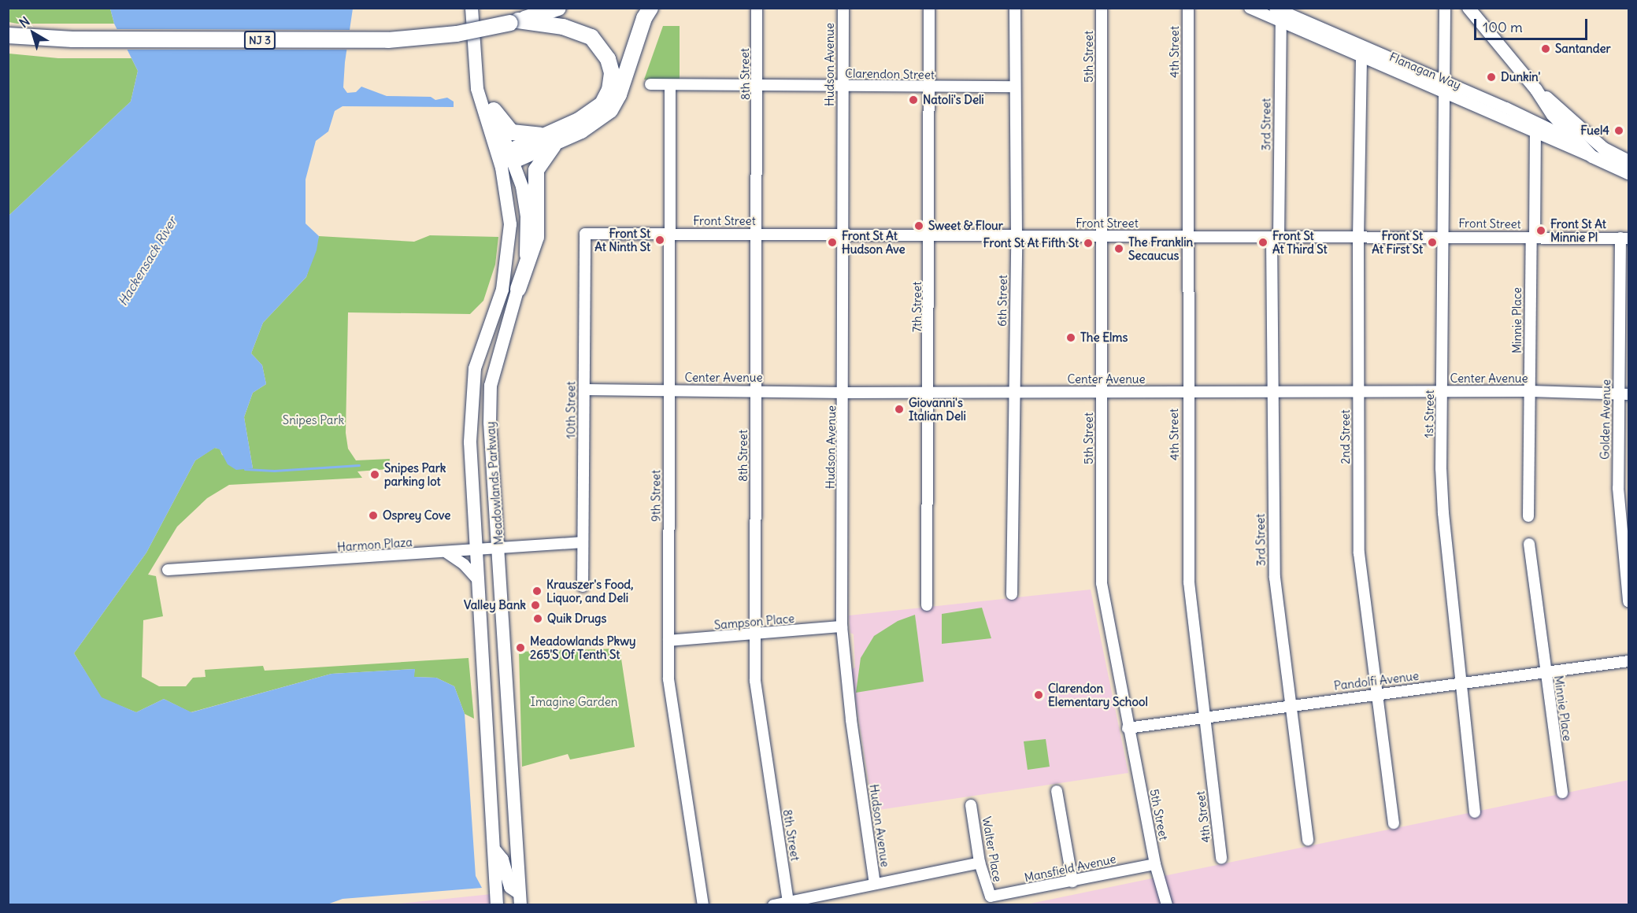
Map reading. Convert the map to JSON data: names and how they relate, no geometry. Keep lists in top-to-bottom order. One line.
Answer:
{"streets":{"highway":["NJ 3"],"main road":["Meadowlands Parkway"],"street":["4th Street","5th Street","Hudson Avenue","Flanagan Way","8th Street","Clarendon Street","3rd Street","Front Street","6th Street","7th Street","Minnie Place","Center Avenue","10th Street","1st Street","Golden Avenue","2nd Street","9th Street","Harmon Plaza","Sampson Place","Pandolfi Avenue","Walter Place","Mansfield Avenue"]},"crossings":[["4th Street","Front Street"],["4th Street","Center Avenue"],["4th Street","Pandolfi Avenue"],["5th Street","Front Street"],["5th Street","Center Avenue"],["5th Street","Pandolfi Avenue"],["5th Street","Mansfield Avenue"],["Hudson Avenue","Clarendon Street"],["Hudson Avenue","Front Street"],["Hudson Avenue","Center Avenue"],["Hudson Avenue","Sampson Place"],["Flanagan Way","3rd Street"],["Flanagan Way","Minnie Place"],["Flanagan Way","1st Street"],["Flanagan Way","2nd Street"],["8th Street","Clarendon Street"],["8th Street","Front Street"],["8th Street","Center Avenue"],["8th Street","Sampson Place"],["Clarendon Street","6th Street"],["Clarendon Street","7th Street"],["Clarendon Street","9th Street"],["3rd Street","Front Street"],["3rd Street","Center Avenue"],["3rd Street","Pandolfi Avenue"],["Front Street","6th Street"],["Front Street","7th Street"],["Front Street","Minnie Place"],["Front Street","10th Street"],["Front Street","1st Street"],["Front Street","Golden Avenue"],["Front Street","2nd Street"],["Front Street","9th Street"],["6th Street","Center Avenue"],["7th Street","Center Avenue"],["Minnie Place","Center Avenue"],["Minnie Place","Pandolfi Avenue"],["Center Avenue","10th Street"],["Center Avenue","1st Street"],["Center Avenue","Golden Avenue"],["Center Avenue","2nd Street"],["Center Avenue","9th Street"],["10th Street","Harmon Plaza"],["1st Street","Pandolfi Avenue"],["2nd Street","Pandolfi Avenue"],["Meadowlands Parkway","Harmon Plaza"],["9th Street","Sampson Place"],["Walter Place","Mansfield Avenue"]],"water":["Hackensack River"],"parks":["Snipes Park","Imagine Garden"],"places":["Santander","Dunkin'","Natoli's Deli","Fuel4","Sweet & Flour","Front St At Minnie Pl","Front St At Ninth St","Front St At Hudson Ave","Front St At Third St","Front St At First St","Front St At Fifth St","The Franklin Secaucus","The Elms","Giovanni's Italian Deli","Snipes Park parking lot","Osprey Cove","Krauszer's Food, Liquor, and Deli","Valley Bank","Quik Drugs","Meadowlands Pkwy 265'S Of Tenth St","Clarendon Elementary School"],"scale_bar":"100 m","north":"top left"}
